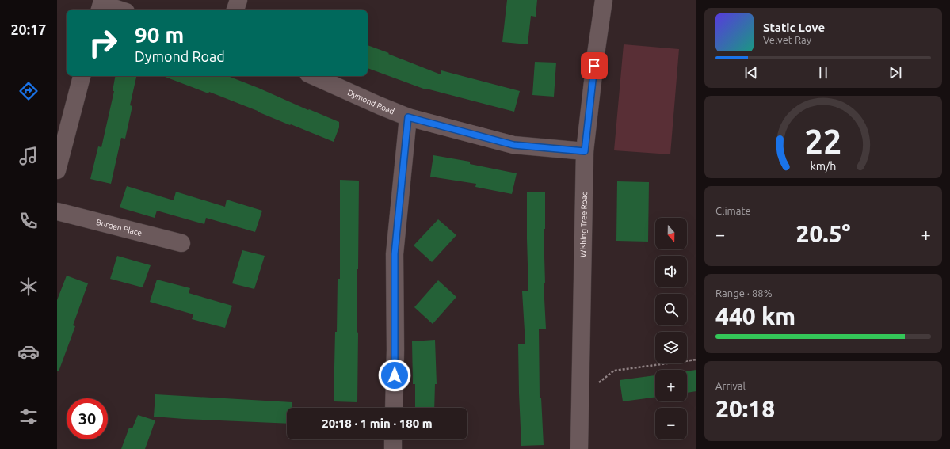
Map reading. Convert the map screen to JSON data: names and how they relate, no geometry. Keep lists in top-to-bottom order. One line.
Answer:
{"streets":{"street":["Dymond Road","Wishing Tree Road","Burden Place"]},"crossings":[["Dymond Road","Wishing Tree Road"]],"north":"bottom","page":{"tabs":"20:17","turn":["90 m","Dymond Road"],"song":["Static Love","Velvet Ray"],"tile":["Climate",["Range · 88%","440 km"],["Arrival","20:18"]],"map_buttons":["+","−"],"heat":["−","20.5°","+"],"limit":"30","trip":"20:18 · 1 min · 180 m","gauge":["22","km/h"]}}
